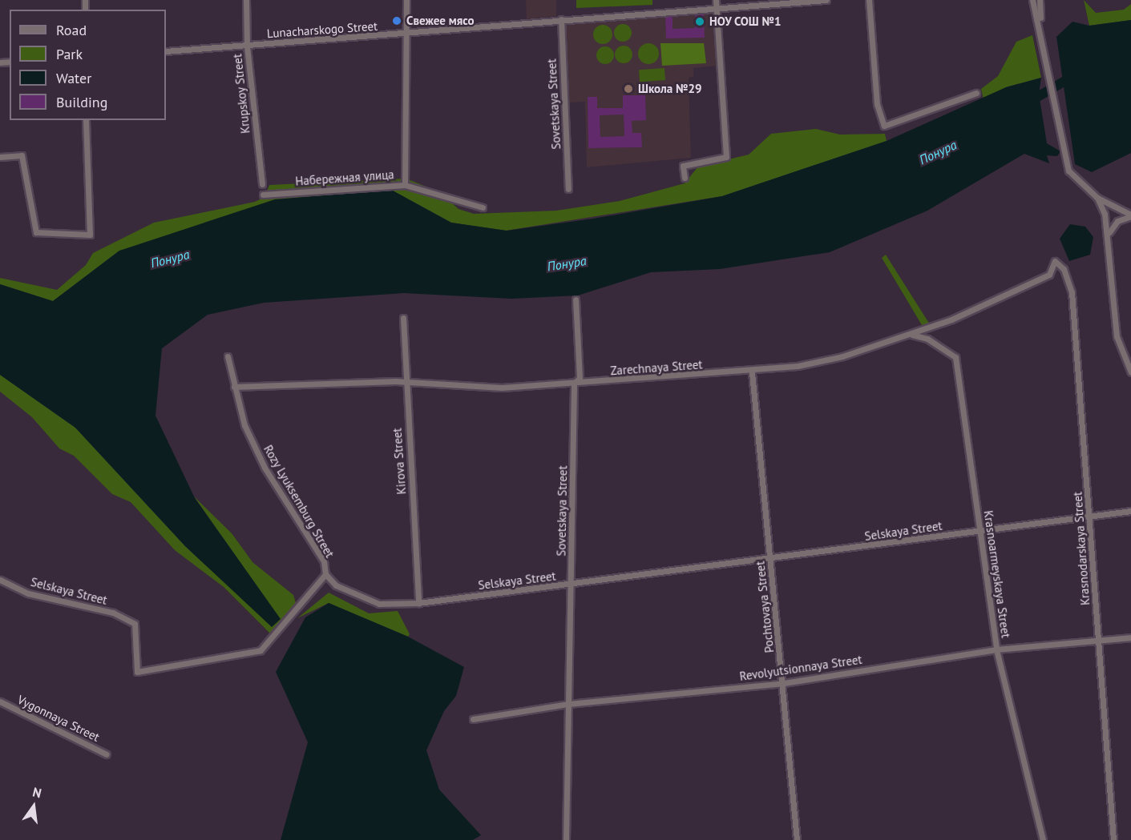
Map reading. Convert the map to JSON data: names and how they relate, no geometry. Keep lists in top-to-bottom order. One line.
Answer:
{"streets":{"street":["Lunacharskogo Street","Krupskoy Street","Sovetskaya Street","Набережная улица","Zarechnaya Street","Kirova Street","Rozy Lyuksemburg Street","Selskaya Street","Krasnodarskaya Street","Krasnoarmeyskaya Street","Pochtovaya Street","Revolyutsionnaya Street","Vygonnaya Street"]},"crossings":[["Lunacharskogo Street","Krupskoy Street"],["Lunacharskogo Street","Sovetskaya Street"],["Sovetskaya Street","Zarechnaya Street"],["Sovetskaya Street","Selskaya Street"],["Sovetskaya Street","Revolyutsionnaya Street"],["Zarechnaya Street","Kirova Street"],["Zarechnaya Street","Rozy Lyuksemburg Street"],["Zarechnaya Street","Krasnodarskaya Street"],["Zarechnaya Street","Krasnoarmeyskaya Street"],["Zarechnaya Street","Pochtovaya Street"],["Kirova Street","Selskaya Street"],["Rozy Lyuksemburg Street","Selskaya Street"],["Selskaya Street","Krasnodarskaya Street"],["Selskaya Street","Krasnoarmeyskaya Street"],["Selskaya Street","Pochtovaya Street"],["Krasnodarskaya Street","Revolyutsionnaya Street"],["Krasnoarmeyskaya Street","Revolyutsionnaya Street"],["Pochtovaya Street","Revolyutsionnaya Street"]],"water":["Понура"],"places":["Свежее мясо","НОУ СОШ №1","Школа №29"],"legend":["Road","Park","Water","Building"],"north":"top"}
